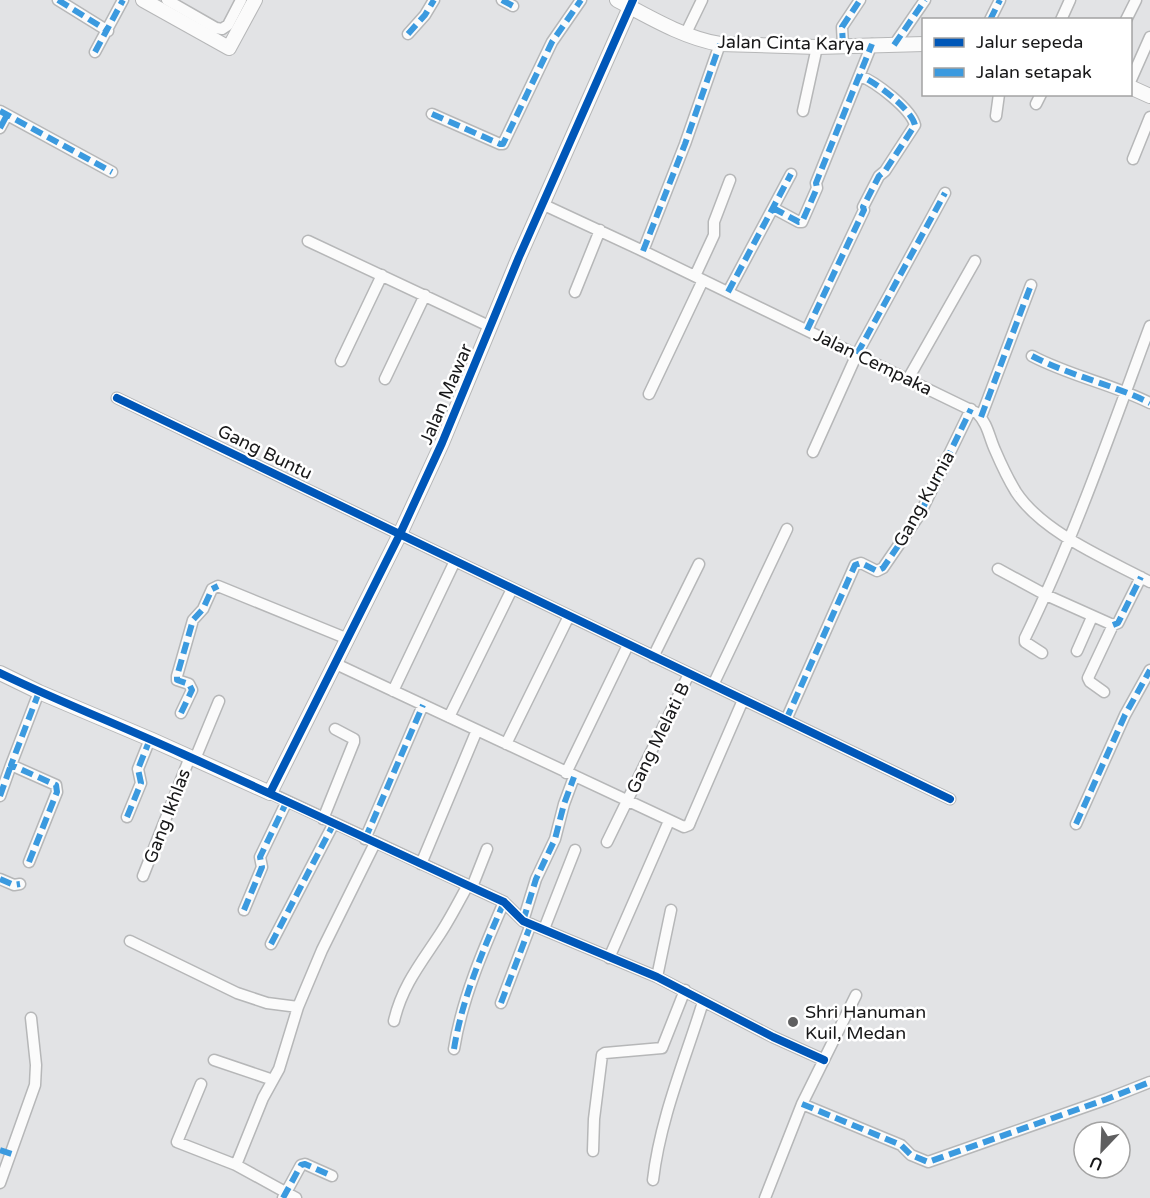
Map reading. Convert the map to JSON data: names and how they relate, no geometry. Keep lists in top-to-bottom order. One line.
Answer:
{"streets":{"street":["Jalan Cinta Karya","Jalan Cempaka","Jalan Mawar","Gang Buntu","Gang Kurnia","Gang Melati B","Gang Ikhlas"]},"crossings":[["Jalan Cinta Karya","Jalan Mawar"],["Jalan Cempaka","Jalan Mawar"],["Jalan Cempaka","Gang Kurnia"],["Jalan Mawar","Gang Buntu"],["Gang Buntu","Gang Kurnia"],["Gang Buntu","Gang Melati B"]],"places":["Shri Hanuman Kuil, Medan"],"legend":["Jalur sepeda","Jalan setapak"],"north":"bottom left"}
